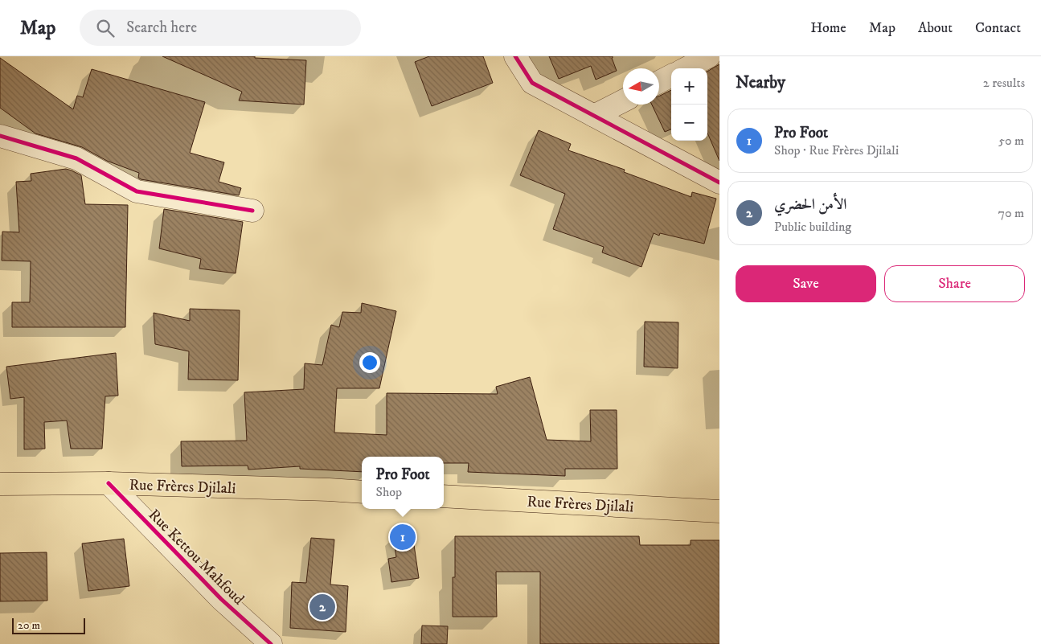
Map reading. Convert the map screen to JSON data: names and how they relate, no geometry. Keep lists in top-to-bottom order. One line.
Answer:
{"streets":{"main road":["Rue Frères Djilali"],"street":["Rue Kettou Mahfoud"]},"crossings":[["Rue Frères Djilali","Rue Kettou Mahfoud"]],"scale_bar":"20 m","north":"left","page":{"header":"Map","search":"Search here","nav":["Home","Map","About","Contact"],"heading":["Nearby","2 results"],"map_buttons":["+","−"],"list":[{"mark":"1","name":"Pro Foot","note":"Shop · Rue Frères Djilali","value":"50 m"},{"mark":"2","name":"الأمن الحضري","note":"Public building","value":"70 m"}],"buttons":["Save","Share"],"popup":["Pro Foot","Shop"],"pins":["1","2"],"scale":"20 m"}}
